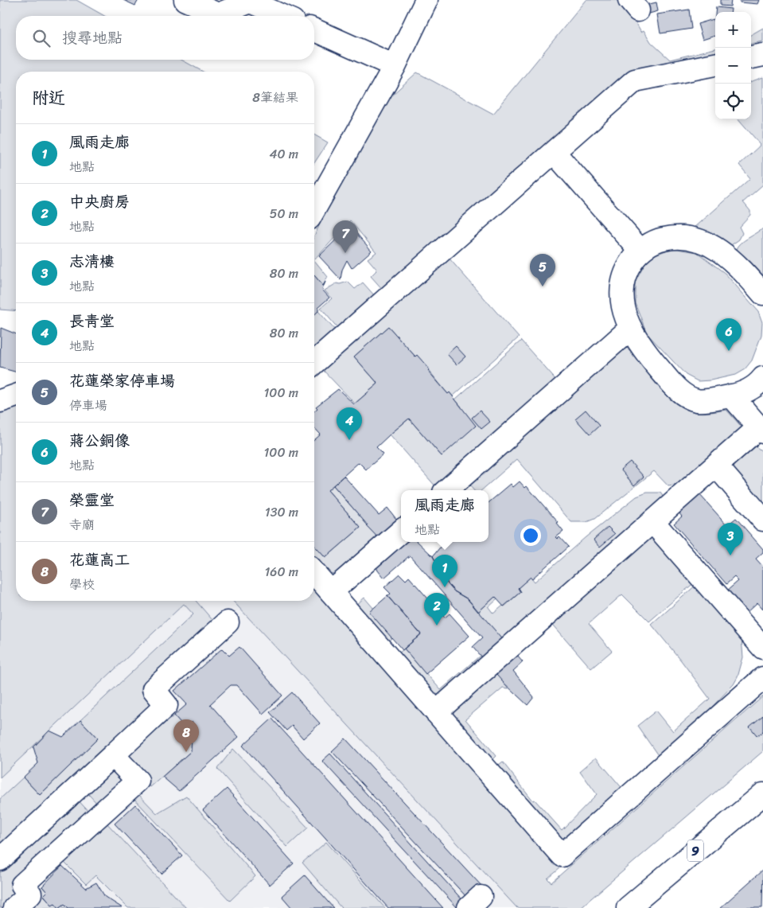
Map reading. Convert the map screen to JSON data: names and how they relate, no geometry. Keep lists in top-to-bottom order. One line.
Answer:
{"streets":{"street":["9"]},"page":{"map_buttons":["+","−"],"search":"搜尋地點","heading":["附近","8筆結果"],"list":[{"mark":"1","name":"風雨走廊","note":"地點","value":"40 m"},{"mark":"2","name":"中央廚房","note":"地點","value":"50 m"},{"mark":"3","name":"志清樓","note":"地點","value":"80 m"},{"mark":"4","name":"長青堂","note":"地點","value":"80 m"},{"mark":"5","name":"花蓮榮家停車場","note":"停車場","value":"100 m"},{"mark":"6","name":"蔣公銅像","note":"地點","value":"100 m"},{"mark":"7","name":"榮靈堂","note":"寺廟","value":"130 m"},{"mark":"8","name":"花蓮高工","note":"學校","value":"160 m"}],"pins":["7","5","6","4","3","1","2","8"],"popup":["風雨走廊","地點"]}}
